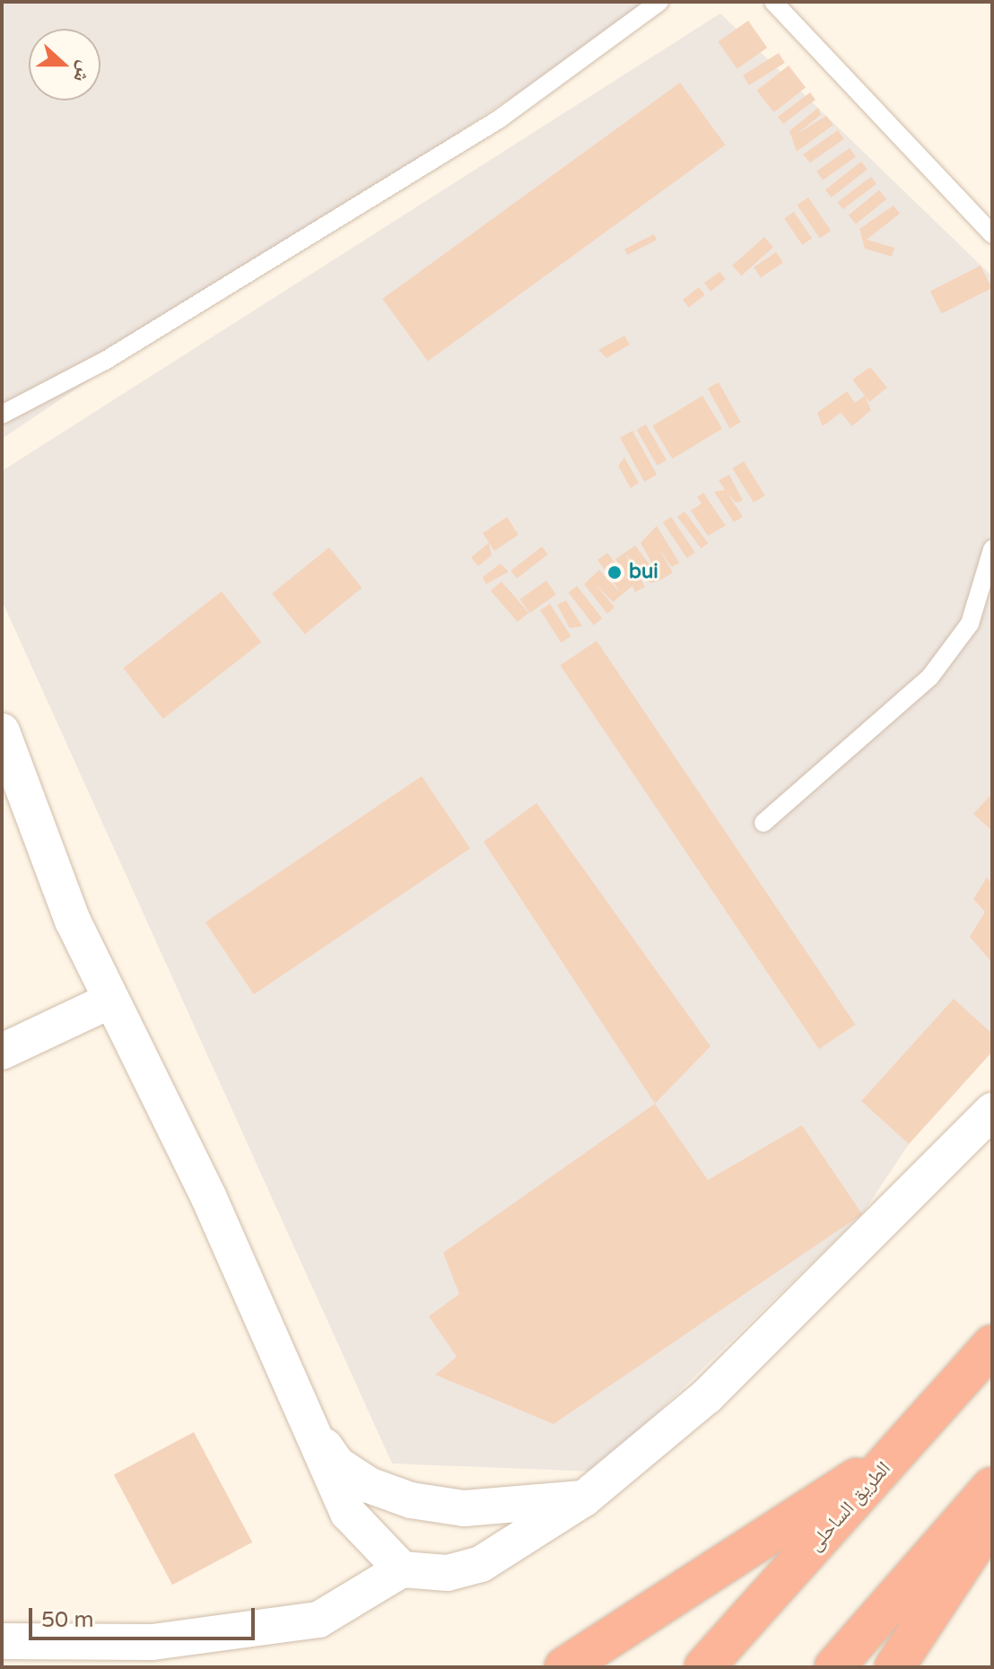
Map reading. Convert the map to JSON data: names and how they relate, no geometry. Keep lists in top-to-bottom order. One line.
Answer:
{"streets":{"highway":["الطريق الساحلى"]},"places":["bui"],"scale_bar":"50 m","north":"right"}
